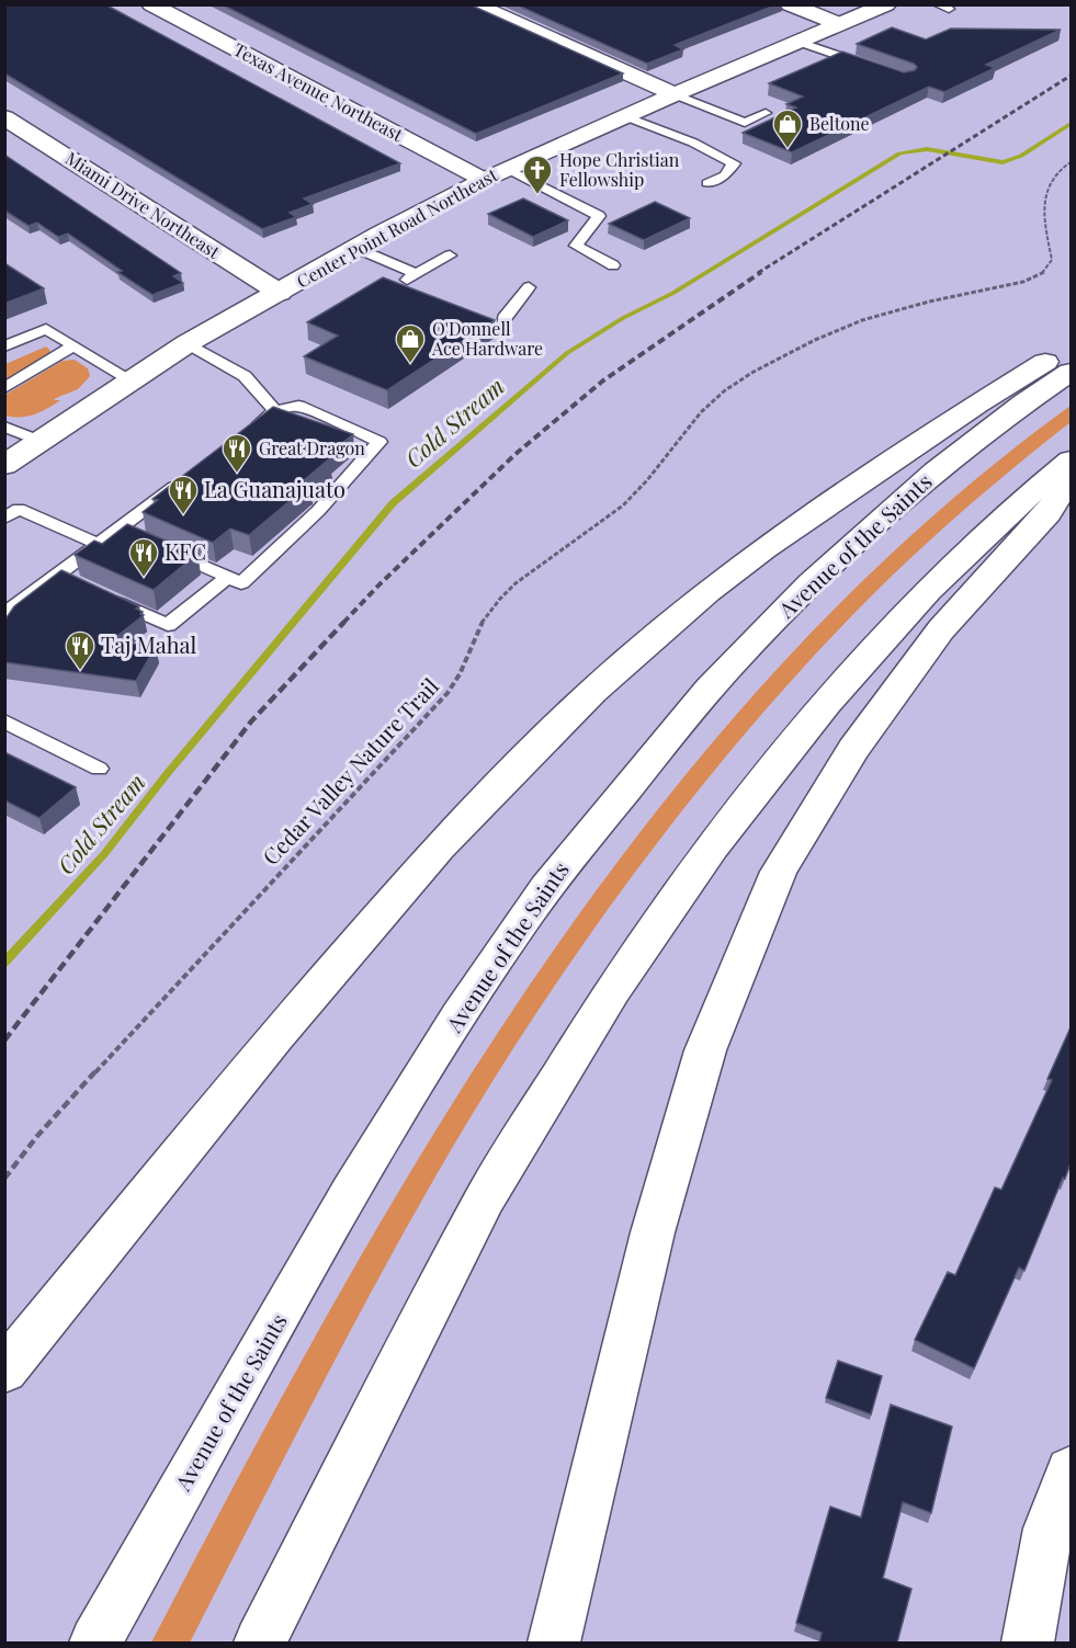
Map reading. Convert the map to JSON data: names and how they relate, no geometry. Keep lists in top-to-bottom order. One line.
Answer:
{"streets":{"main road":["Texas Avenue Northeast","Miami Drive Northeast","Center Point Road Northeast","Avenue of the Saints"],"path":["Cedar Valley Nature Trail"]},"crossings":[["Texas Avenue Northeast","Center Point Road Northeast"],["Miami Drive Northeast","Center Point Road Northeast"]],"water":["Cold Stream"],"places":{"shop":["Beltone","O'Donnell Ace Hardware"],"church":["Hope Christian Fellowship"],"restaurant":["Great Dragon","La Guanajuato","KFC","Taj Mahal"]}}
